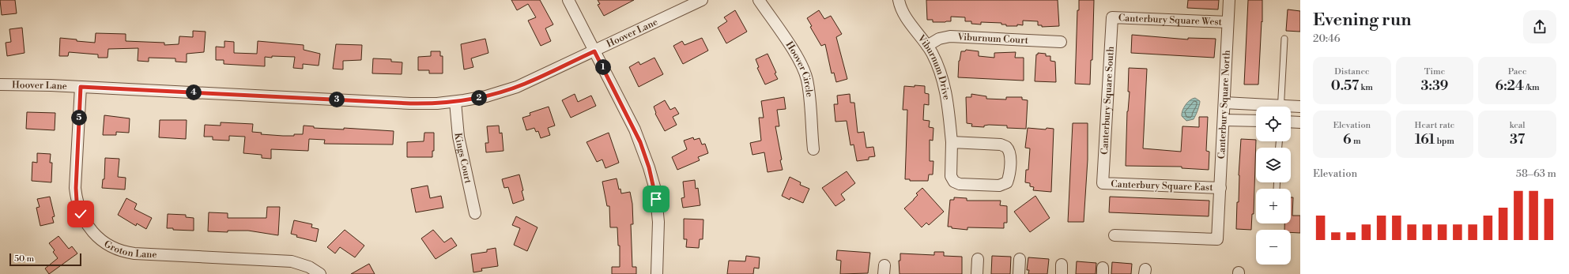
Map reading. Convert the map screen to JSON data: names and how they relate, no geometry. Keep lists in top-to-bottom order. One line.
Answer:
{"streets":{"street":["Canterbury Square West","Hoover Lane","Viburnum Court","Viburnum Drive","Hoover Circle","Canterbury Square South","Canterbury Square North","Kings Court","Canterbury Square East","Groton Lane"]},"crossings":[["Canterbury Square West","Canterbury Square South"],["Canterbury Square West","Canterbury Square North"],["Hoover Lane","Kings Court"],["Hoover Lane","Groton Lane"],["Viburnum Court","Viburnum Drive"],["Canterbury Square South","Canterbury Square East"],["Canterbury Square North","Canterbury Square East"]],"scale_bar":"50 m","page":{"heading":["Evening run","20:46"],"stats":[["Distance","0.57 km"],["Time","3:39"],["Pace","6:24 /km"],["Elevation","6 m"],["Heart rate","161 bpm"],["kcal","37"]],"pins":["1","4","2","3","5"],"map_buttons":["+","−"],"chart":["Elevation","58–63 m"],"scale":"50 m"}}
